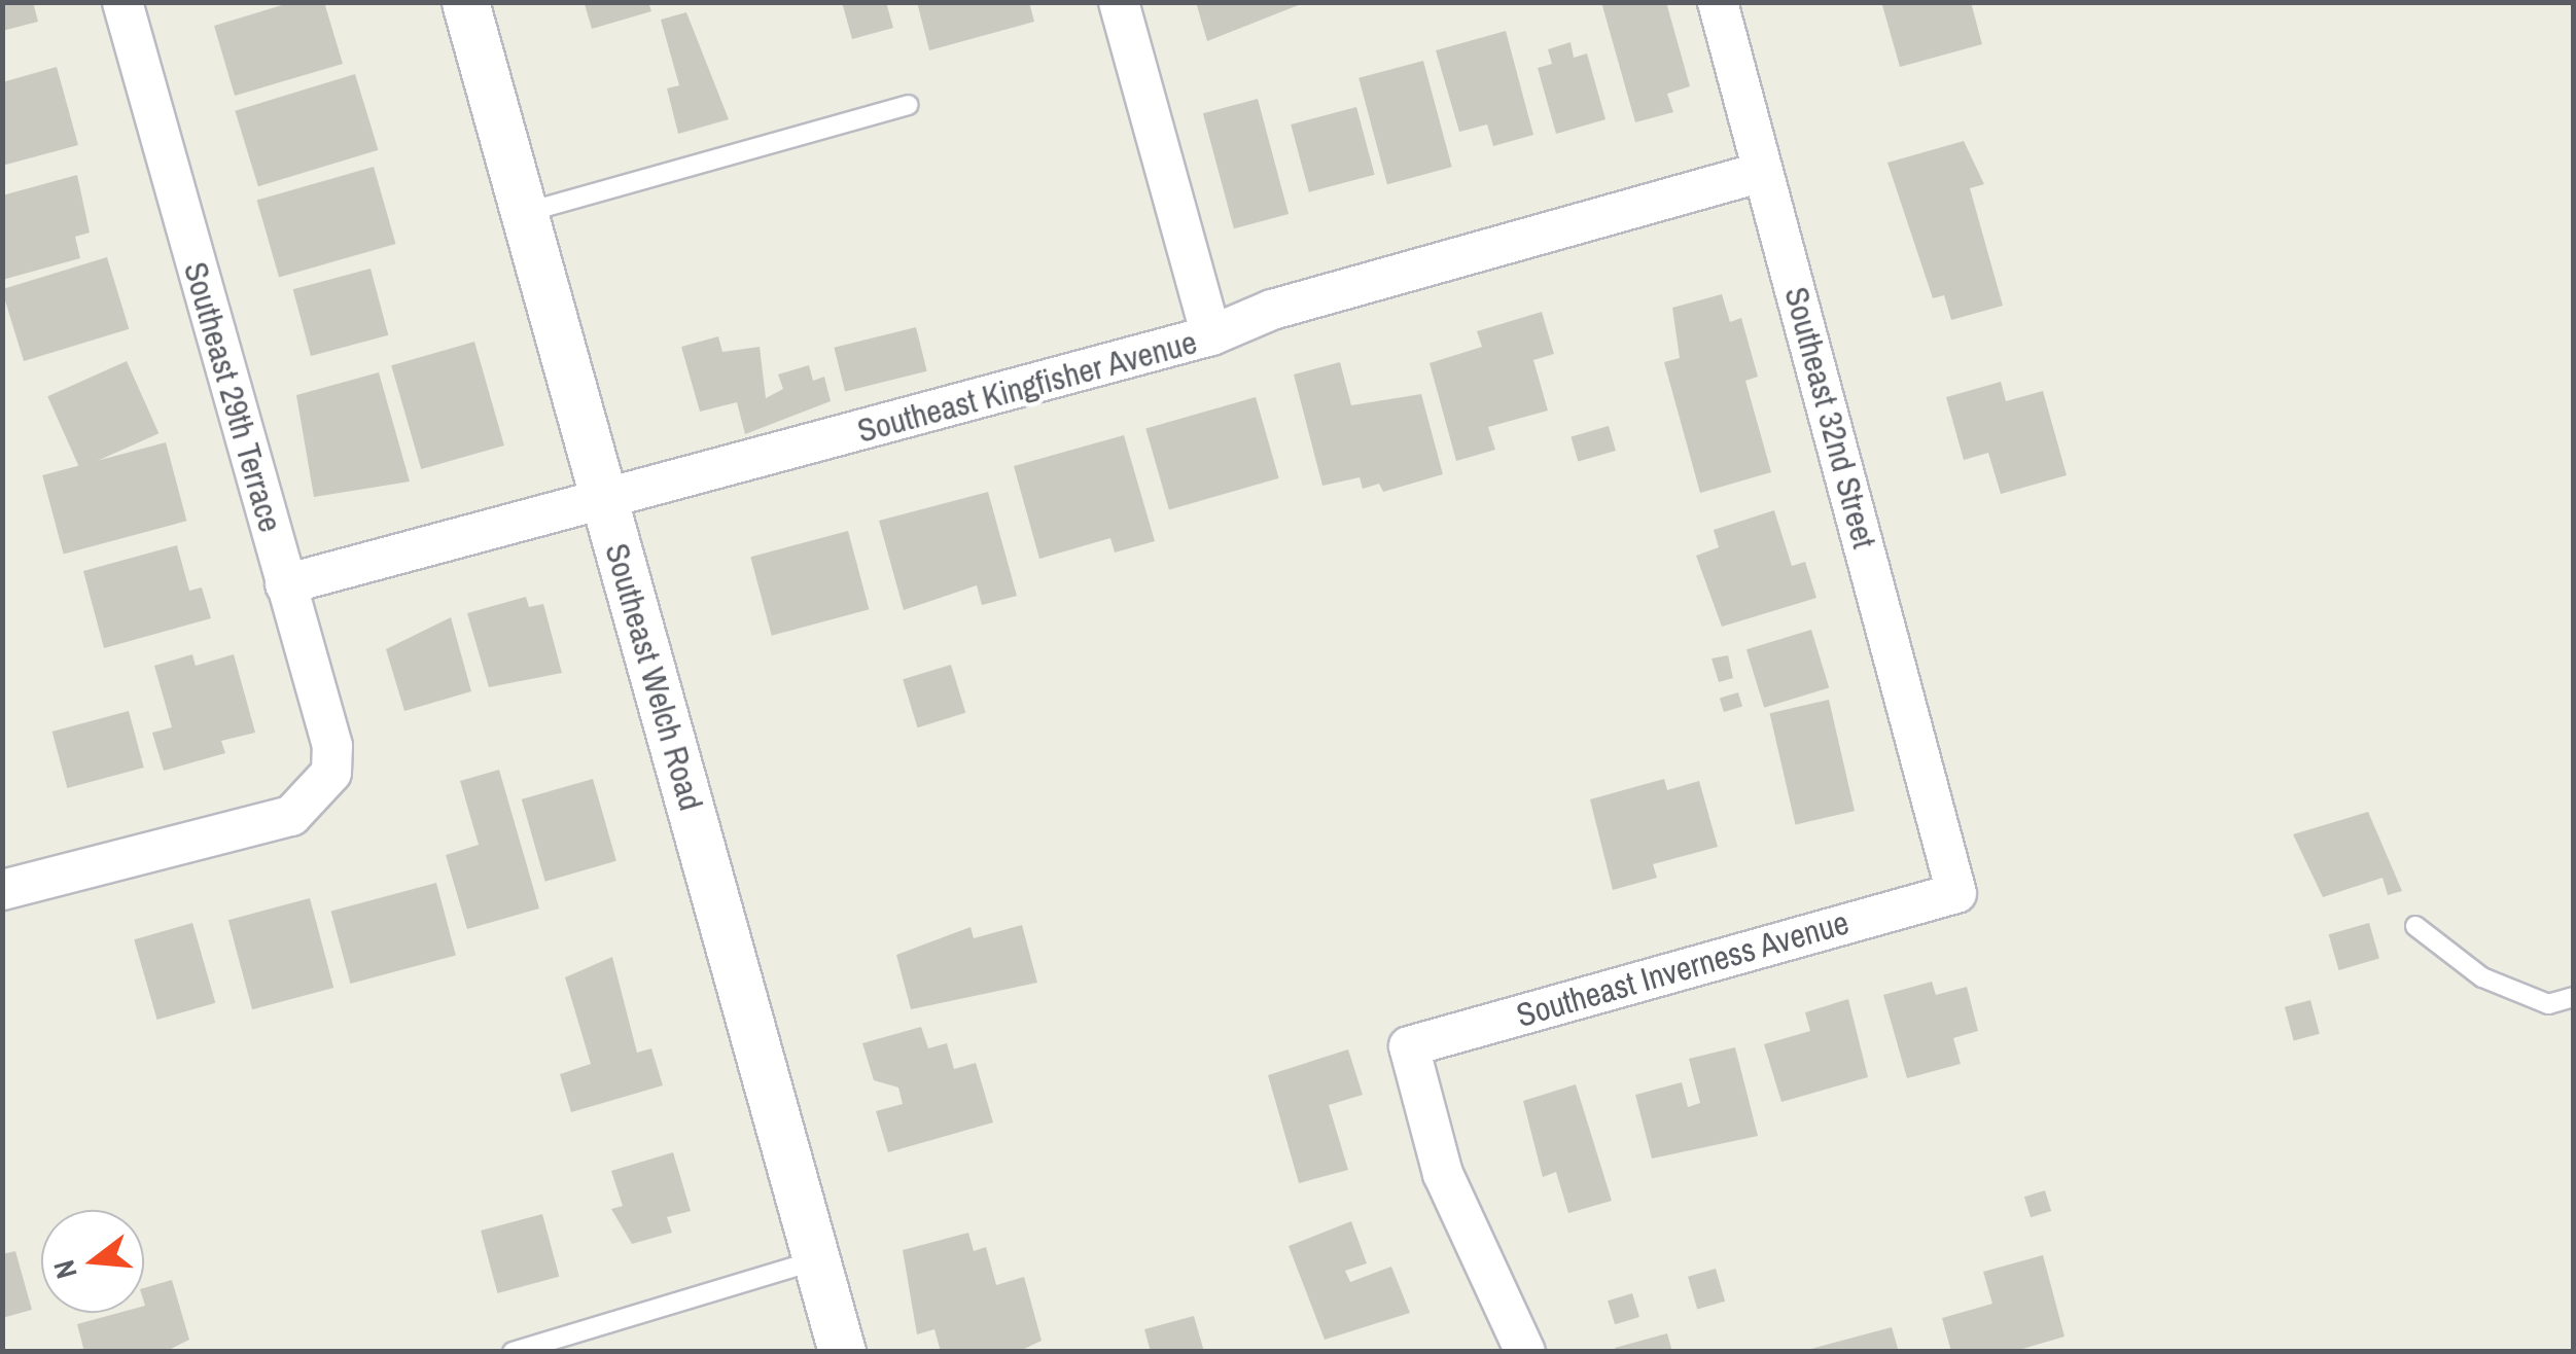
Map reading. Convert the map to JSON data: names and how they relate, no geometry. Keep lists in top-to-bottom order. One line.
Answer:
{"streets":{"street":["Southeast Kingfisher Avenue","Southeast 29th Terrace","Southeast 32nd Street","Southeast Welch Road","Southeast Inverness Avenue"]},"crossings":[["Southeast Kingfisher Avenue","Southeast 29th Terrace"],["Southeast Kingfisher Avenue","Southeast 32nd Street"],["Southeast Kingfisher Avenue","Southeast Welch Road"],["Southeast 32nd Street","Southeast Inverness Avenue"]],"north":"left"}
